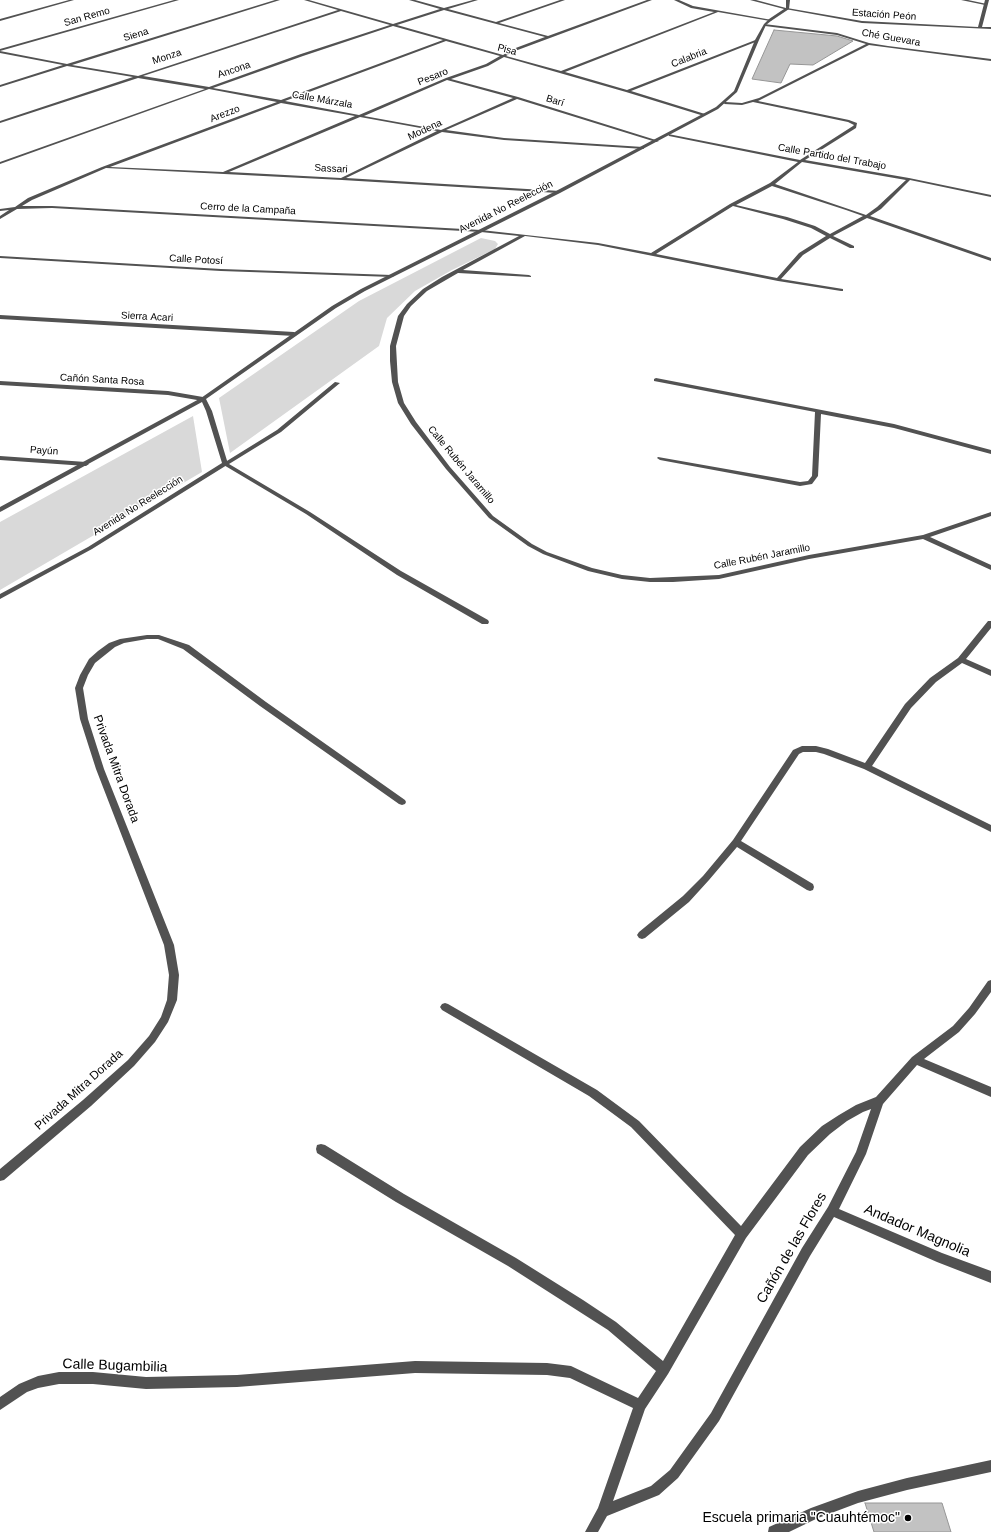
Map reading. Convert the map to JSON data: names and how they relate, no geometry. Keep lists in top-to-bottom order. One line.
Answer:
{"streets":{"street":["Estación Peón","San Remo","Siena","Ché Guevara","Pisa","Monza","Calabria","Ancona","Pesaro","Calle Márzala","Barí","Arezzo","Modena","Calle Partido del Trabajo","Sassari","Avenida No Reelección","Cerro de la Campaña","Calle Potosí","Sierra Acari","Cañón Santa Rosa","Payún","Calle Rubén Jaramillo","Privada Mitra Dorada","Andador Magnolia","Cañón de las Flores","Calle Bugambilia"]},"crossings":[["Estación Peón","Avenida No Reelección"],["San Remo","Calle Márzala"],["Siena","Calle Márzala"],["Ché Guevara","Avenida No Reelección"],["Pisa","Monza"],["Pisa","Calabria"],["Pisa","Ancona"],["Pisa","Pesaro"],["Pisa","Arezzo"],["Pisa","Avenida No Reelección"],["Monza","Calle Márzala"],["Calabria","Avenida No Reelección"],["Ancona","Calle Márzala"],["Pesaro","Calle Márzala"],["Pesaro","Barí"],["Pesaro","Sassari"],["Calle Márzala","Arezzo"],["Calle Márzala","Modena"],["Calle Márzala","Avenida No Reelección"],["Barí","Modena"],["Barí","Avenida No Reelección"],["Arezzo","Sassari"],["Arezzo","Cerro de la Campaña"],["Modena","Sassari"],["Calle Partido del Trabajo","Avenida No Reelección"],["Sassari","Avenida No Reelección"],["Avenida No Reelección","Cerro de la Campaña"],["Avenida No Reelección","Calle Potosí"],["Avenida No Reelección","Sierra Acari"],["Avenida No Reelección","Cañón Santa Rosa"],["Avenida No Reelección","Payún"],["Andador Magnolia","Cañón de las Flores"]],"places":["Escuela primaria \"Cuauhtémoc\""]}
